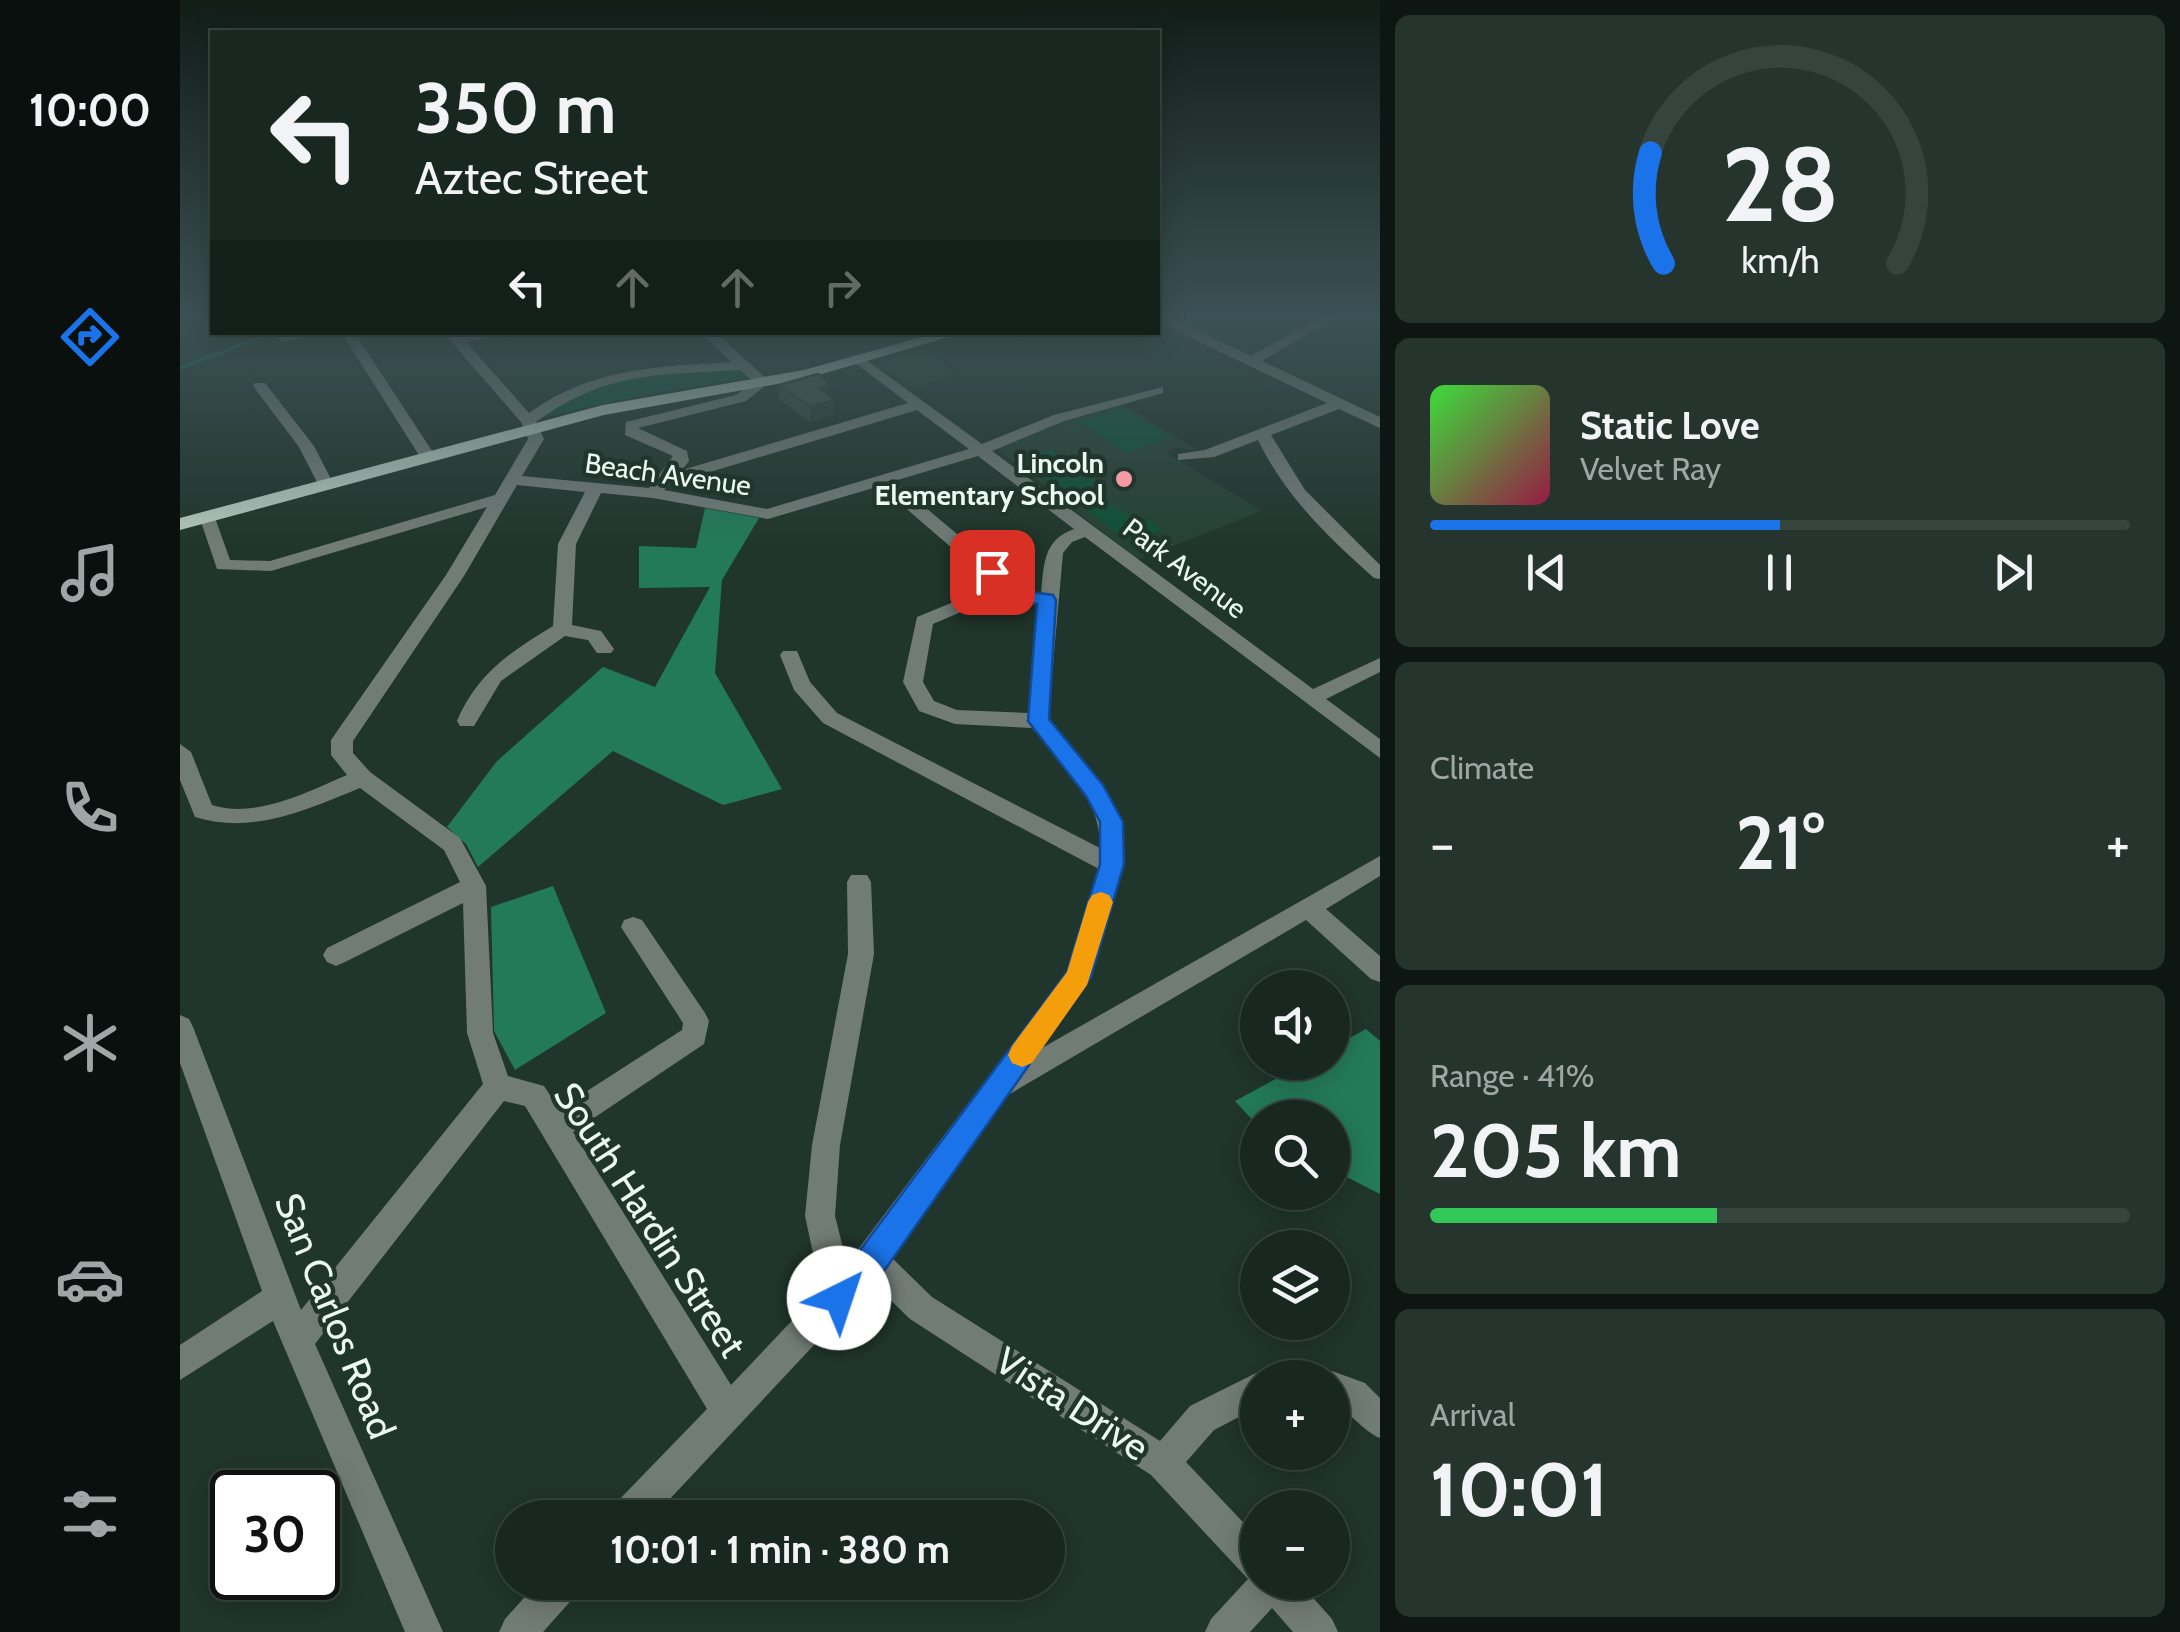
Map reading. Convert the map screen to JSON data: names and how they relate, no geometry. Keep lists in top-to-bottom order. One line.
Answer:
{"streets":{"street":["Beach Avenue","Park Avenue","South Hardin Street","San Carlos Road","Vista Drive"]},"crossings":[["Beach Avenue","Park Avenue"]],"places":["Lincoln Elementary School"],"page":{"tabs":"10:00","turn":["350 m","Aztec Street"],"song":["Static Love","Velvet Ray"],"tile":["Climate",["Range · 41%","205 km"],["Arrival","10:01"]],"heat":["−","21°","+"],"map_buttons":["+","−"],"limit":"30","trip":"10:01 · 1 min · 380 m","gauge":["28","km/h"]}}
